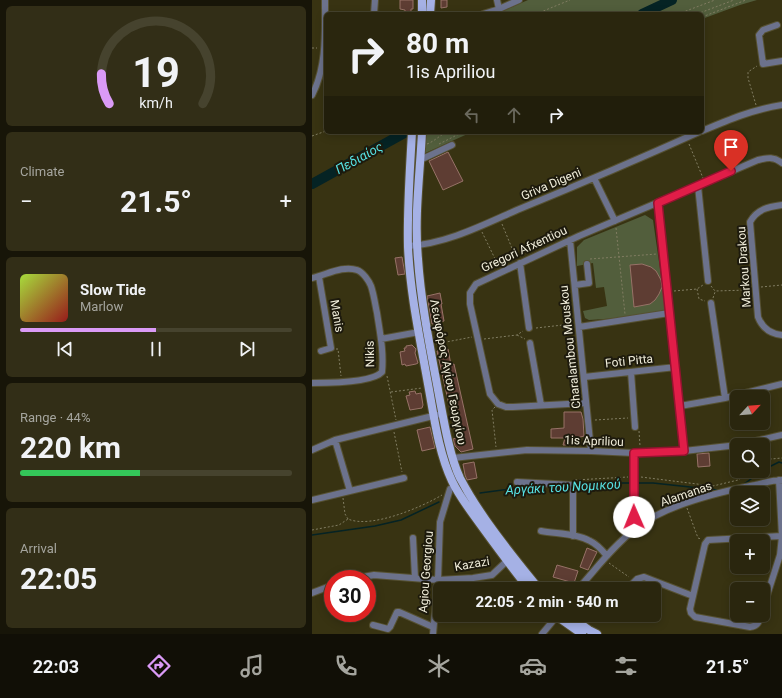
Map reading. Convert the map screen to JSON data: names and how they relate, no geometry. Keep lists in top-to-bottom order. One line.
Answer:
{"streets":{"main road":["Λεωφόρος Αγίου Γεωργίου"],"street":["Griva Digeni","Gregori Afxentiou","Markou Drakou","Manis","Charalambou Mouskou","Nikis","Foti Pitta","1is Apriliou","Alamanas","Kazazi","Agiou Georgiou"]},"crossings":[["Griva Digeni","Λεωφόρος Αγίου Γεωργίου"],["Gregori Afxentiou","Charalambou Mouskou"],["Manis","Nikis"],["Charalambou Mouskou","Foti Pitta"],["Charalambou Mouskou","1is Apriliou"],["Λεωφόρος Αγίου Γεωργίου","1is Apriliou"],["Λεωφόρος Αγίου Γεωργίου","Kazazi"],["Kazazi","Agiou Georgiou"]],"water":["Πεδιαίος","Αργάκι του Νομικού"],"north":"top right","page":{"turn":["80 m","1is Apriliou"],"tile":["Climate",["Range · 44%","220 km"],["Arrival","22:05"]],"heat":["−","21.5°","+"],"song":["Slow Tide","Marlow"],"map_buttons":["+","−"],"limit":"30","trip":"22:05 · 2 min · 540 m","tabs":["22:03","21.5°"],"gauge":["19","km/h"]}}
